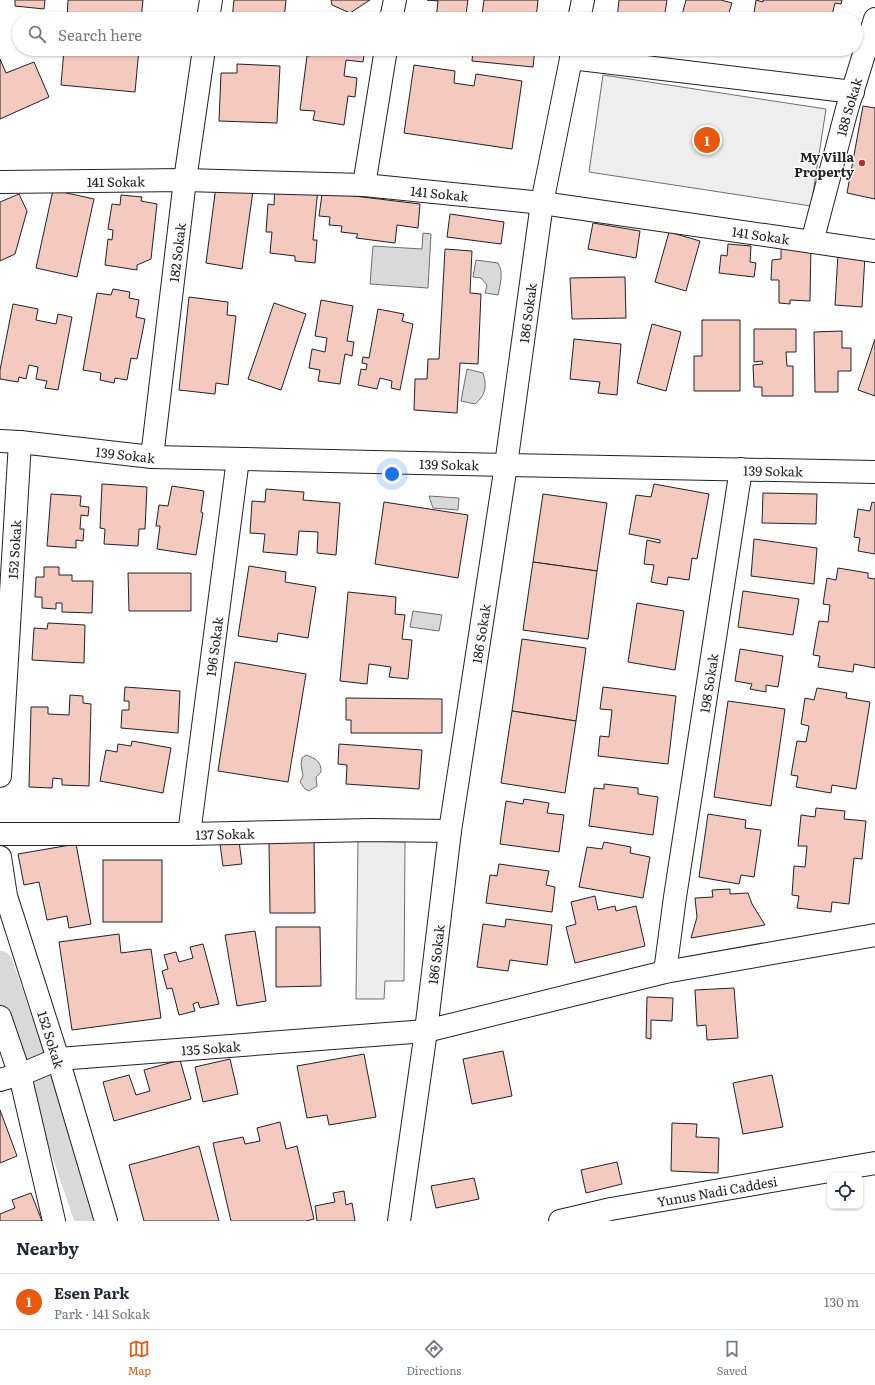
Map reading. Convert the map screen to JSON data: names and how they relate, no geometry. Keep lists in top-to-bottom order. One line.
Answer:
{"streets":{"street":["188 Sokak","141 Sokak","182 Sokak","186 Sokak","139 Sokak","152 Sokak","196 Sokak","198 Sokak","137 Sokak","135 Sokak","Yunus Nadi Caddesi"]},"crossings":[["188 Sokak","141 Sokak"],["141 Sokak","182 Sokak"],["141 Sokak","186 Sokak"],["182 Sokak","139 Sokak"],["186 Sokak","139 Sokak"],["186 Sokak","137 Sokak"],["186 Sokak","135 Sokak"],["139 Sokak","152 Sokak"],["139 Sokak","196 Sokak"],["139 Sokak","198 Sokak"],["152 Sokak","135 Sokak"],["196 Sokak","137 Sokak"],["198 Sokak","135 Sokak"]],"places":["My Villa Property"],"page":{"search":"Search here","pins":"1","heading":"Nearby","list":[{"mark":"1","name":"Esen Park","note":"Park · 141 Sokak","value":"130 m"}],"nav":["Map","Directions","Saved"]}}
